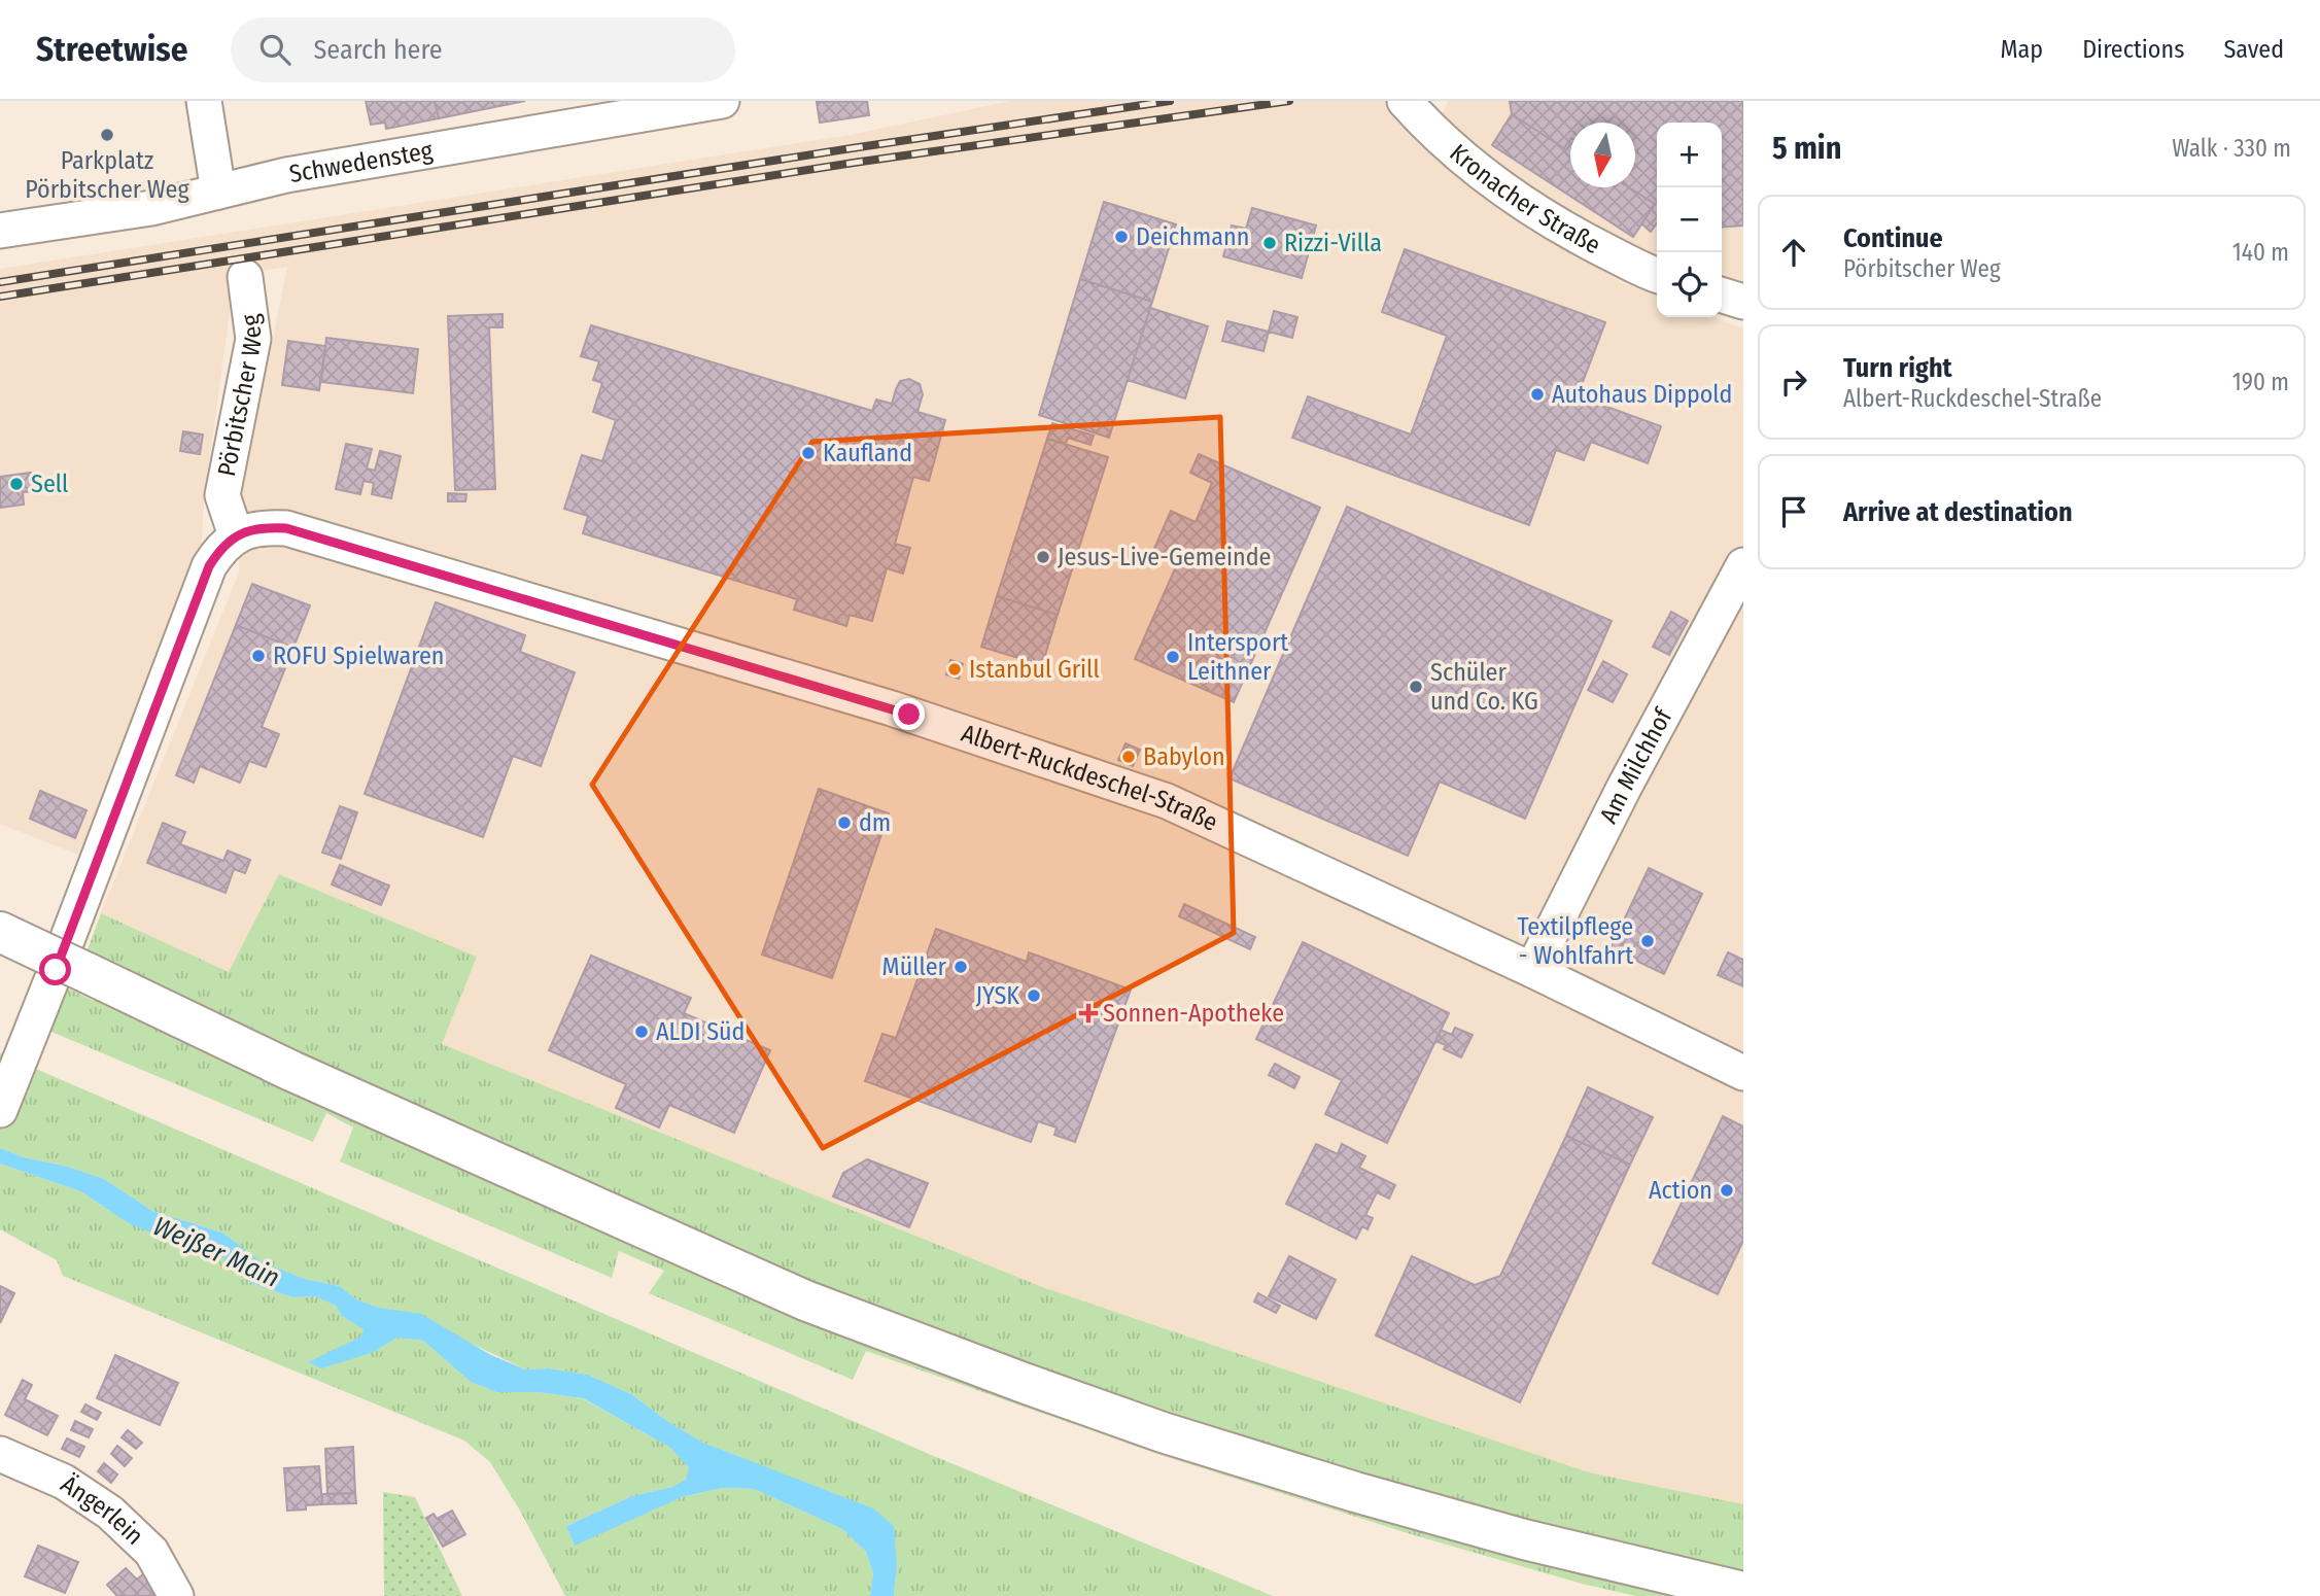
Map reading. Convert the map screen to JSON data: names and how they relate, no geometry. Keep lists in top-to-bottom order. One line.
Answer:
{"streets":{"street":["Schwedensteg","Kronacher Straße","Pörbitscher Weg","Am Milchhof","Albert-Ruckdeschel-Straße","Ängerlein"]},"crossings":[["Pörbitscher Weg","Albert-Ruckdeschel-Straße"],["Am Milchhof","Albert-Ruckdeschel-Straße"]],"water":["Weißer Main"],"places":{"other":["Parkplatz Pörbitscher Weg","Deichmann","Rizzi-Villa","Autohaus Dippold","Kaufland","Sell","Jesus-Live-Gemeinde","ROFU Spielwaren","Intersport Leithner","Istanbul Grill","Schüler und Co. KG","Babylon","dm","Textilpflege - Wohlfahrt","Müller","JYSK","ALDI Süd","Action"],"health":["Sonnen-Apotheke"]},"north":"bottom","page":{"header":"Streetwise","search":"Search here","nav":["Map","Directions","Saved"],"heading":["5 min","Walk · 330 m"],"map_buttons":["+","−"],"list":[["Continue","Pörbitscher Weg","140 m"],["Turn right","Albert-Ruckdeschel-Straße","190 m"],"Arrive at destination"]}}
